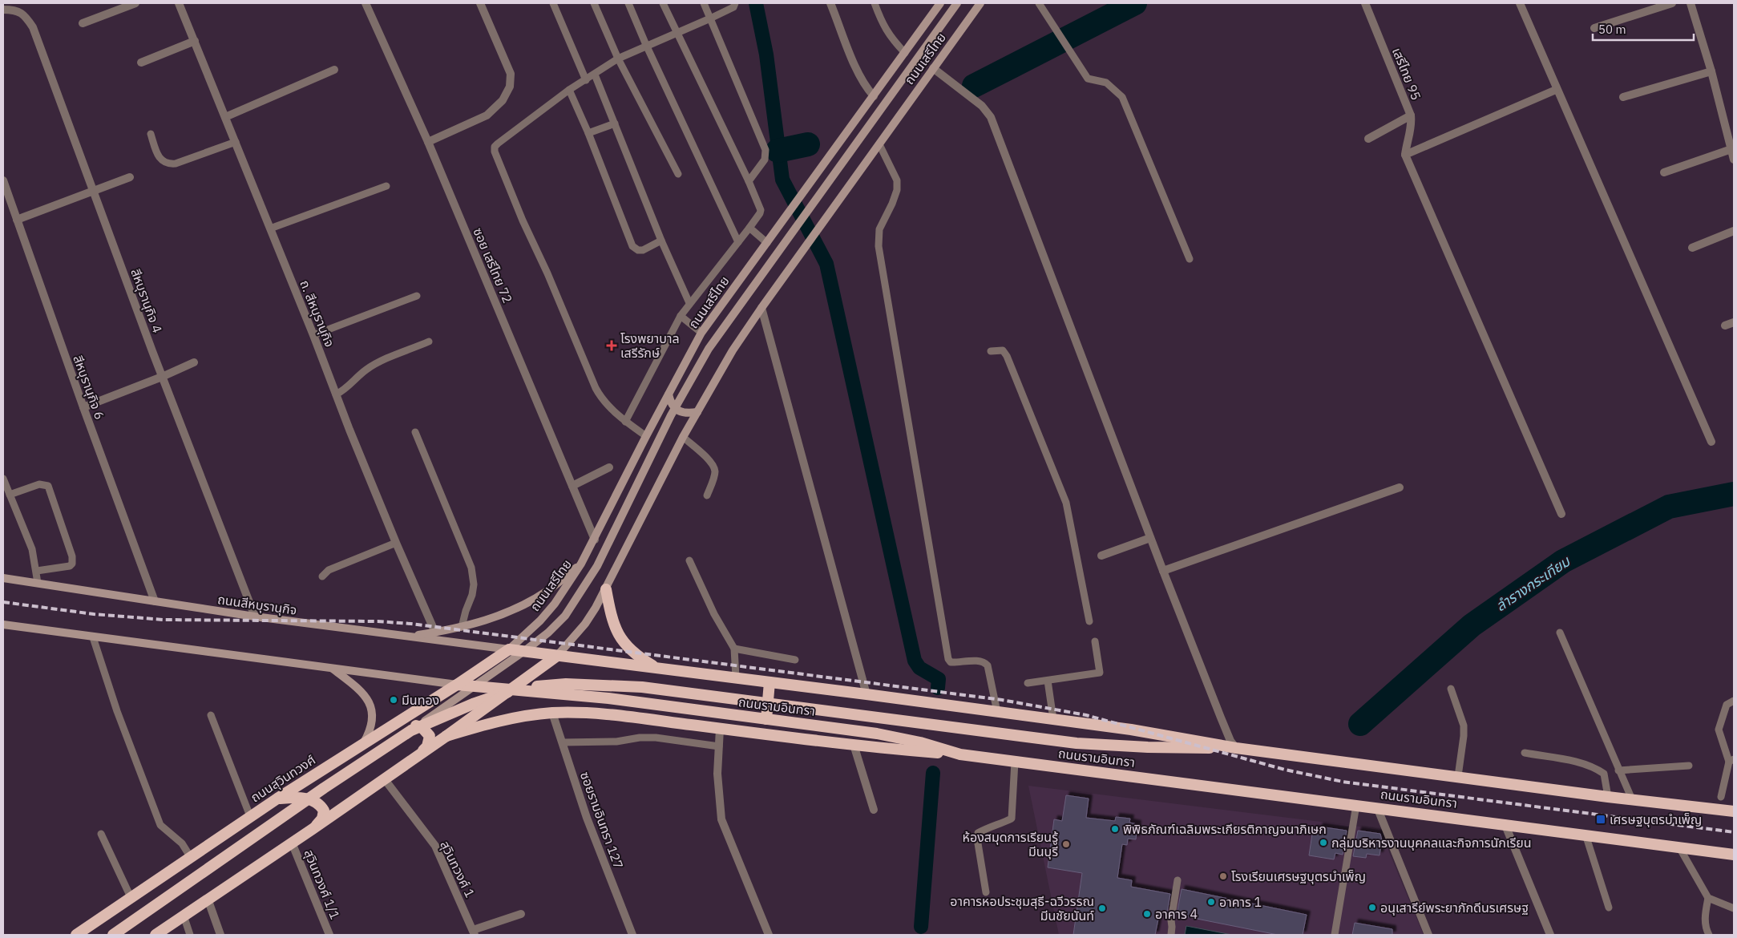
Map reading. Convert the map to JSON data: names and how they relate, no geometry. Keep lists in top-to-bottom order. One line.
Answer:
{"streets":{"highway":["ถนนรามอินทรา","ถนนสุวินทวงศ์"],"main road":["ถนนเสรีไทย","ถนนสีหบุรานุกิจ"],"street":["เสรีไทย 95","ซอย เสรีไทย 72","สีหบุรานุกิจ 4","ถ. สีหบุรานุกิจ","สีหบุรานุกิจ 6","ซอยรามอินทรา 127","สุวินทวงศ์ 1","สุวินทวงศ์ 1/1"]},"crossings":[["ถนนเสรีไทย","ซอย เสรีไทย 72"],["ถนนเสรีไทย","ถนนสีหบุรานุกิจ"],["ถนนเสรีไทย","ถนนรามอินทรา"],["ถนนเสรีไทย","ถนนสุวินทวงศ์"],["สีหบุรานุกิจ 4","ถนนสีหบุรานุกิจ"],["สีหบุรานุกิจ 6","ถนนสีหบุรานุกิจ"],["ถนนสีหบุรานุกิจ","ถนนรามอินทรา"],["ถนนสีหบุรานุกิจ","ถนนสุวินทวงศ์"],["ถนนรามอินทรา","ถนนสุวินทวงศ์"]],"water":["ลำรางกระเทียม"],"places":{"health":["โรงพยาบาล เสรีรักษ์"],"other":["มีนทอง","พิพิธภัณฑ์เฉลิมพระเกียรติกาญจนาภิเษก","กลุ่มบริหารงานบุคคลและกิจการนักเรียน","ห้องสมุดการเรียนรู้ มีนบุรี","โรงเรียนเศรษฐบุตรบำเพ็ญ","อาคาร 1","อนุเสารีย์พระยาภักดีนรเศรษฐ","อาคารหอประชุมสุธี-ฉวีวรรณ มีนชัยนันท์","อาคาร 4"],"transit":["เศรษฐบุตรบำเพ็ญ"]},"scale_bar":"50 m"}
